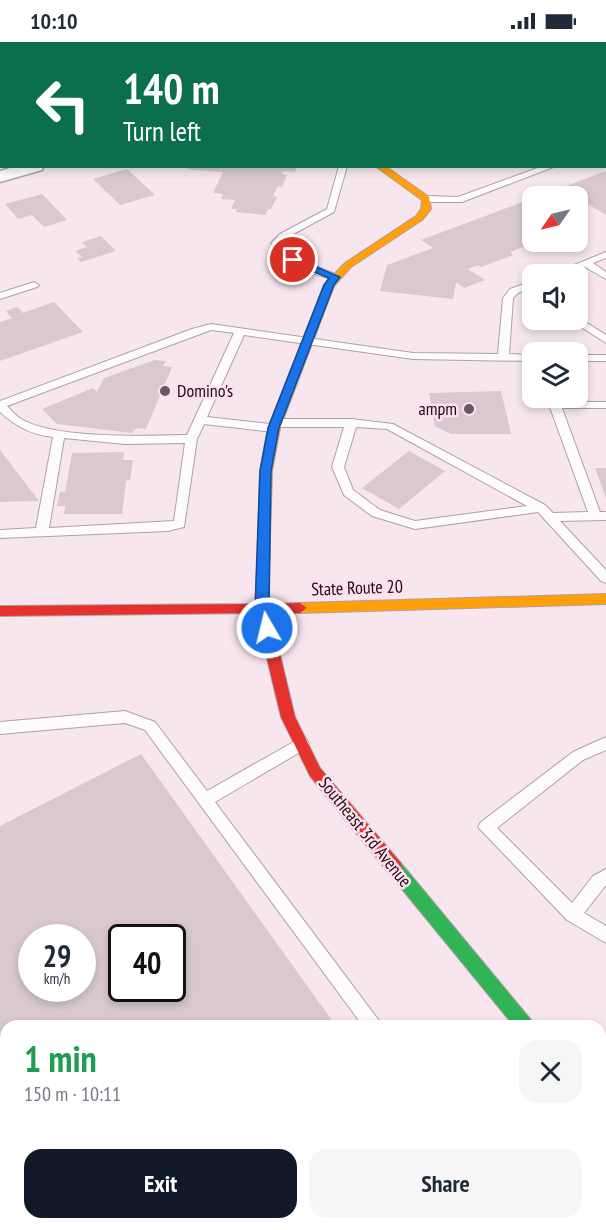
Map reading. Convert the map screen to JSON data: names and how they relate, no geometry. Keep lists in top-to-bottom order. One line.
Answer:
{"streets":{"street":["State Route 20","Southeast 3rd Avenue"]},"crossings":[["State Route 20","Southeast 3rd Avenue"]],"places":["Domino's","ampm"],"north":"bottom left","page":{"status":"10:10","turn":["140 m","Turn left"],"speed":"29 km/h","limit":"40","heading":["1 min","150 m · 10:11"],"buttons":["Exit","Share"]}}
